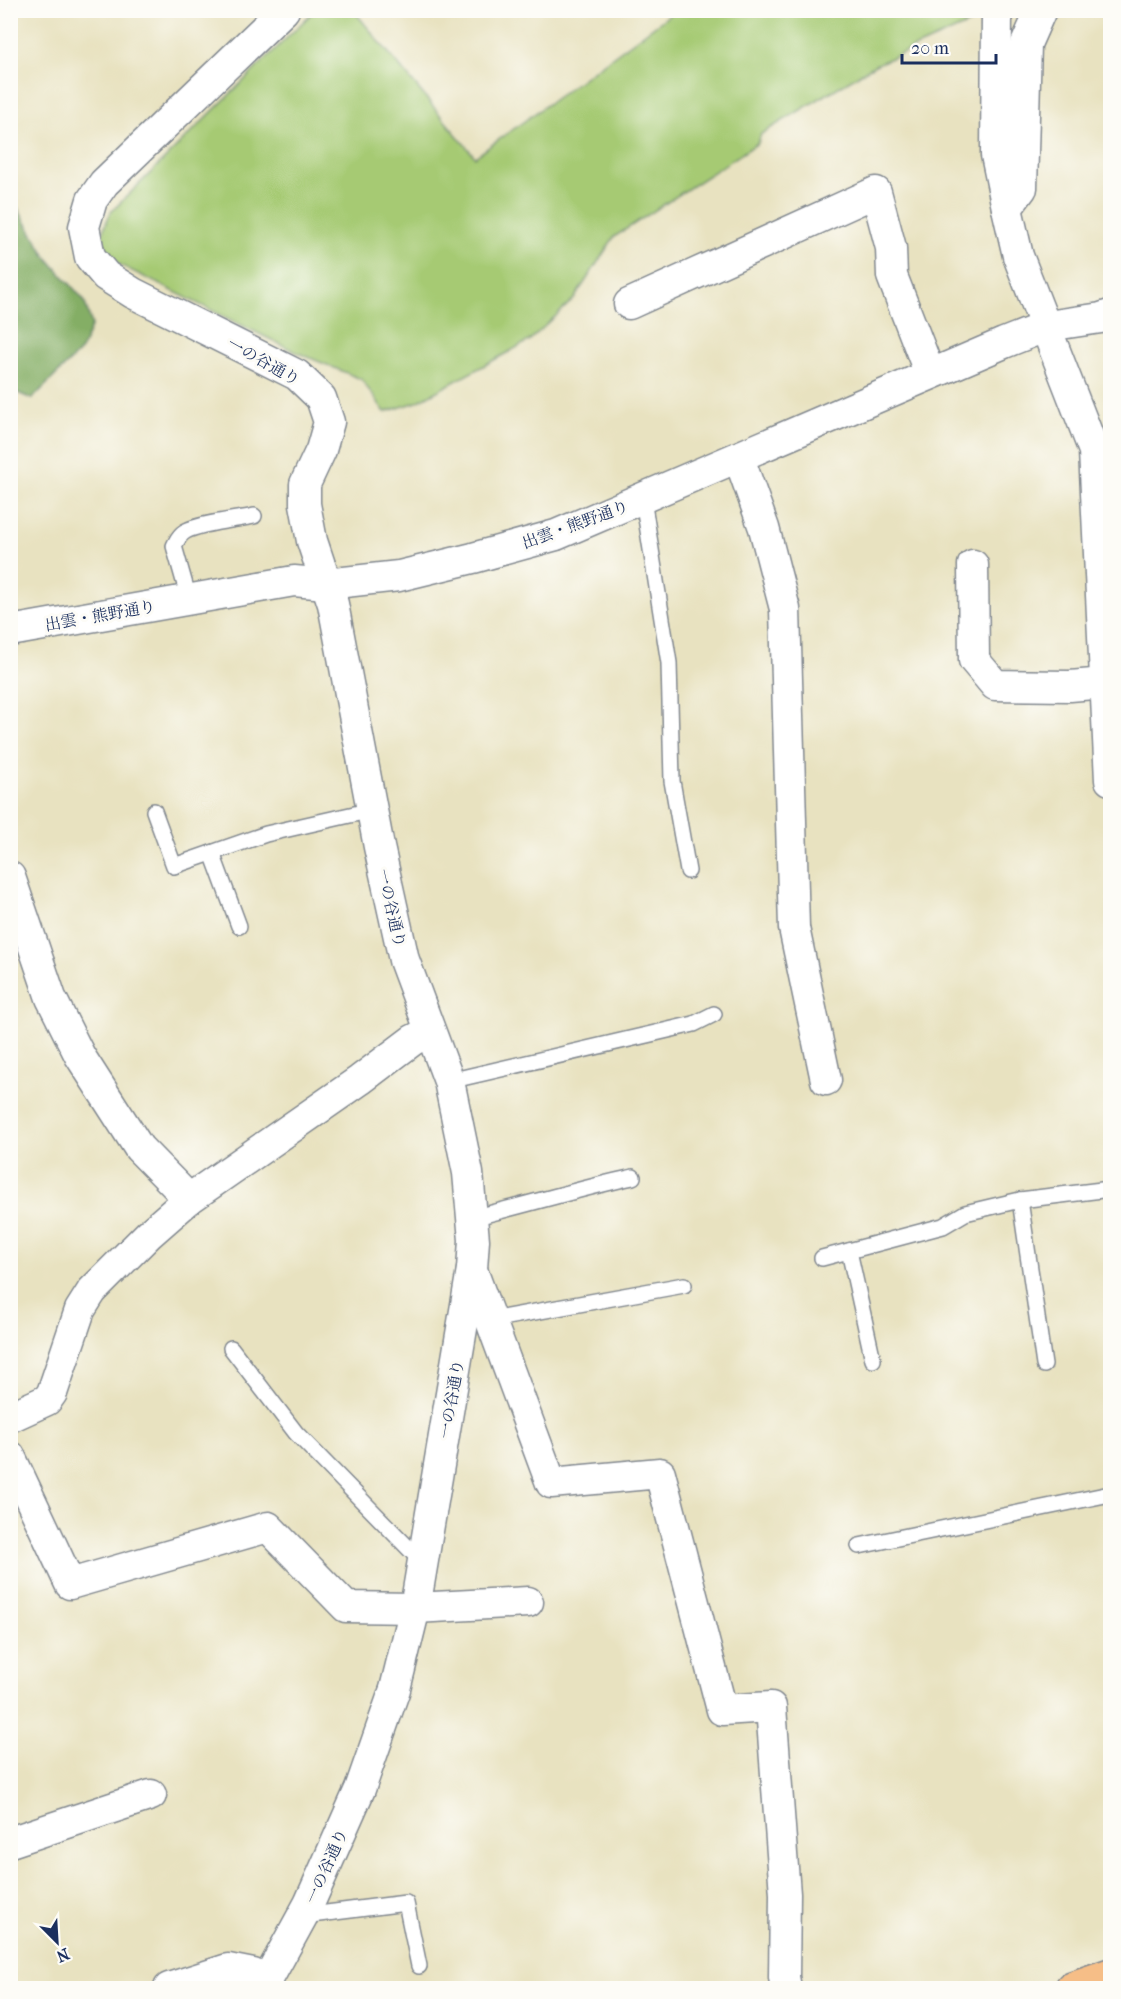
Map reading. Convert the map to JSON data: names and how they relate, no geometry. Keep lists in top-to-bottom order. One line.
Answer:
{"streets":{"street":["一の谷通り","出雲・熊野通り"]},"crossings":[["一の谷通り","出雲・熊野通り"]],"scale_bar":"20 m","north":"bottom right"}
